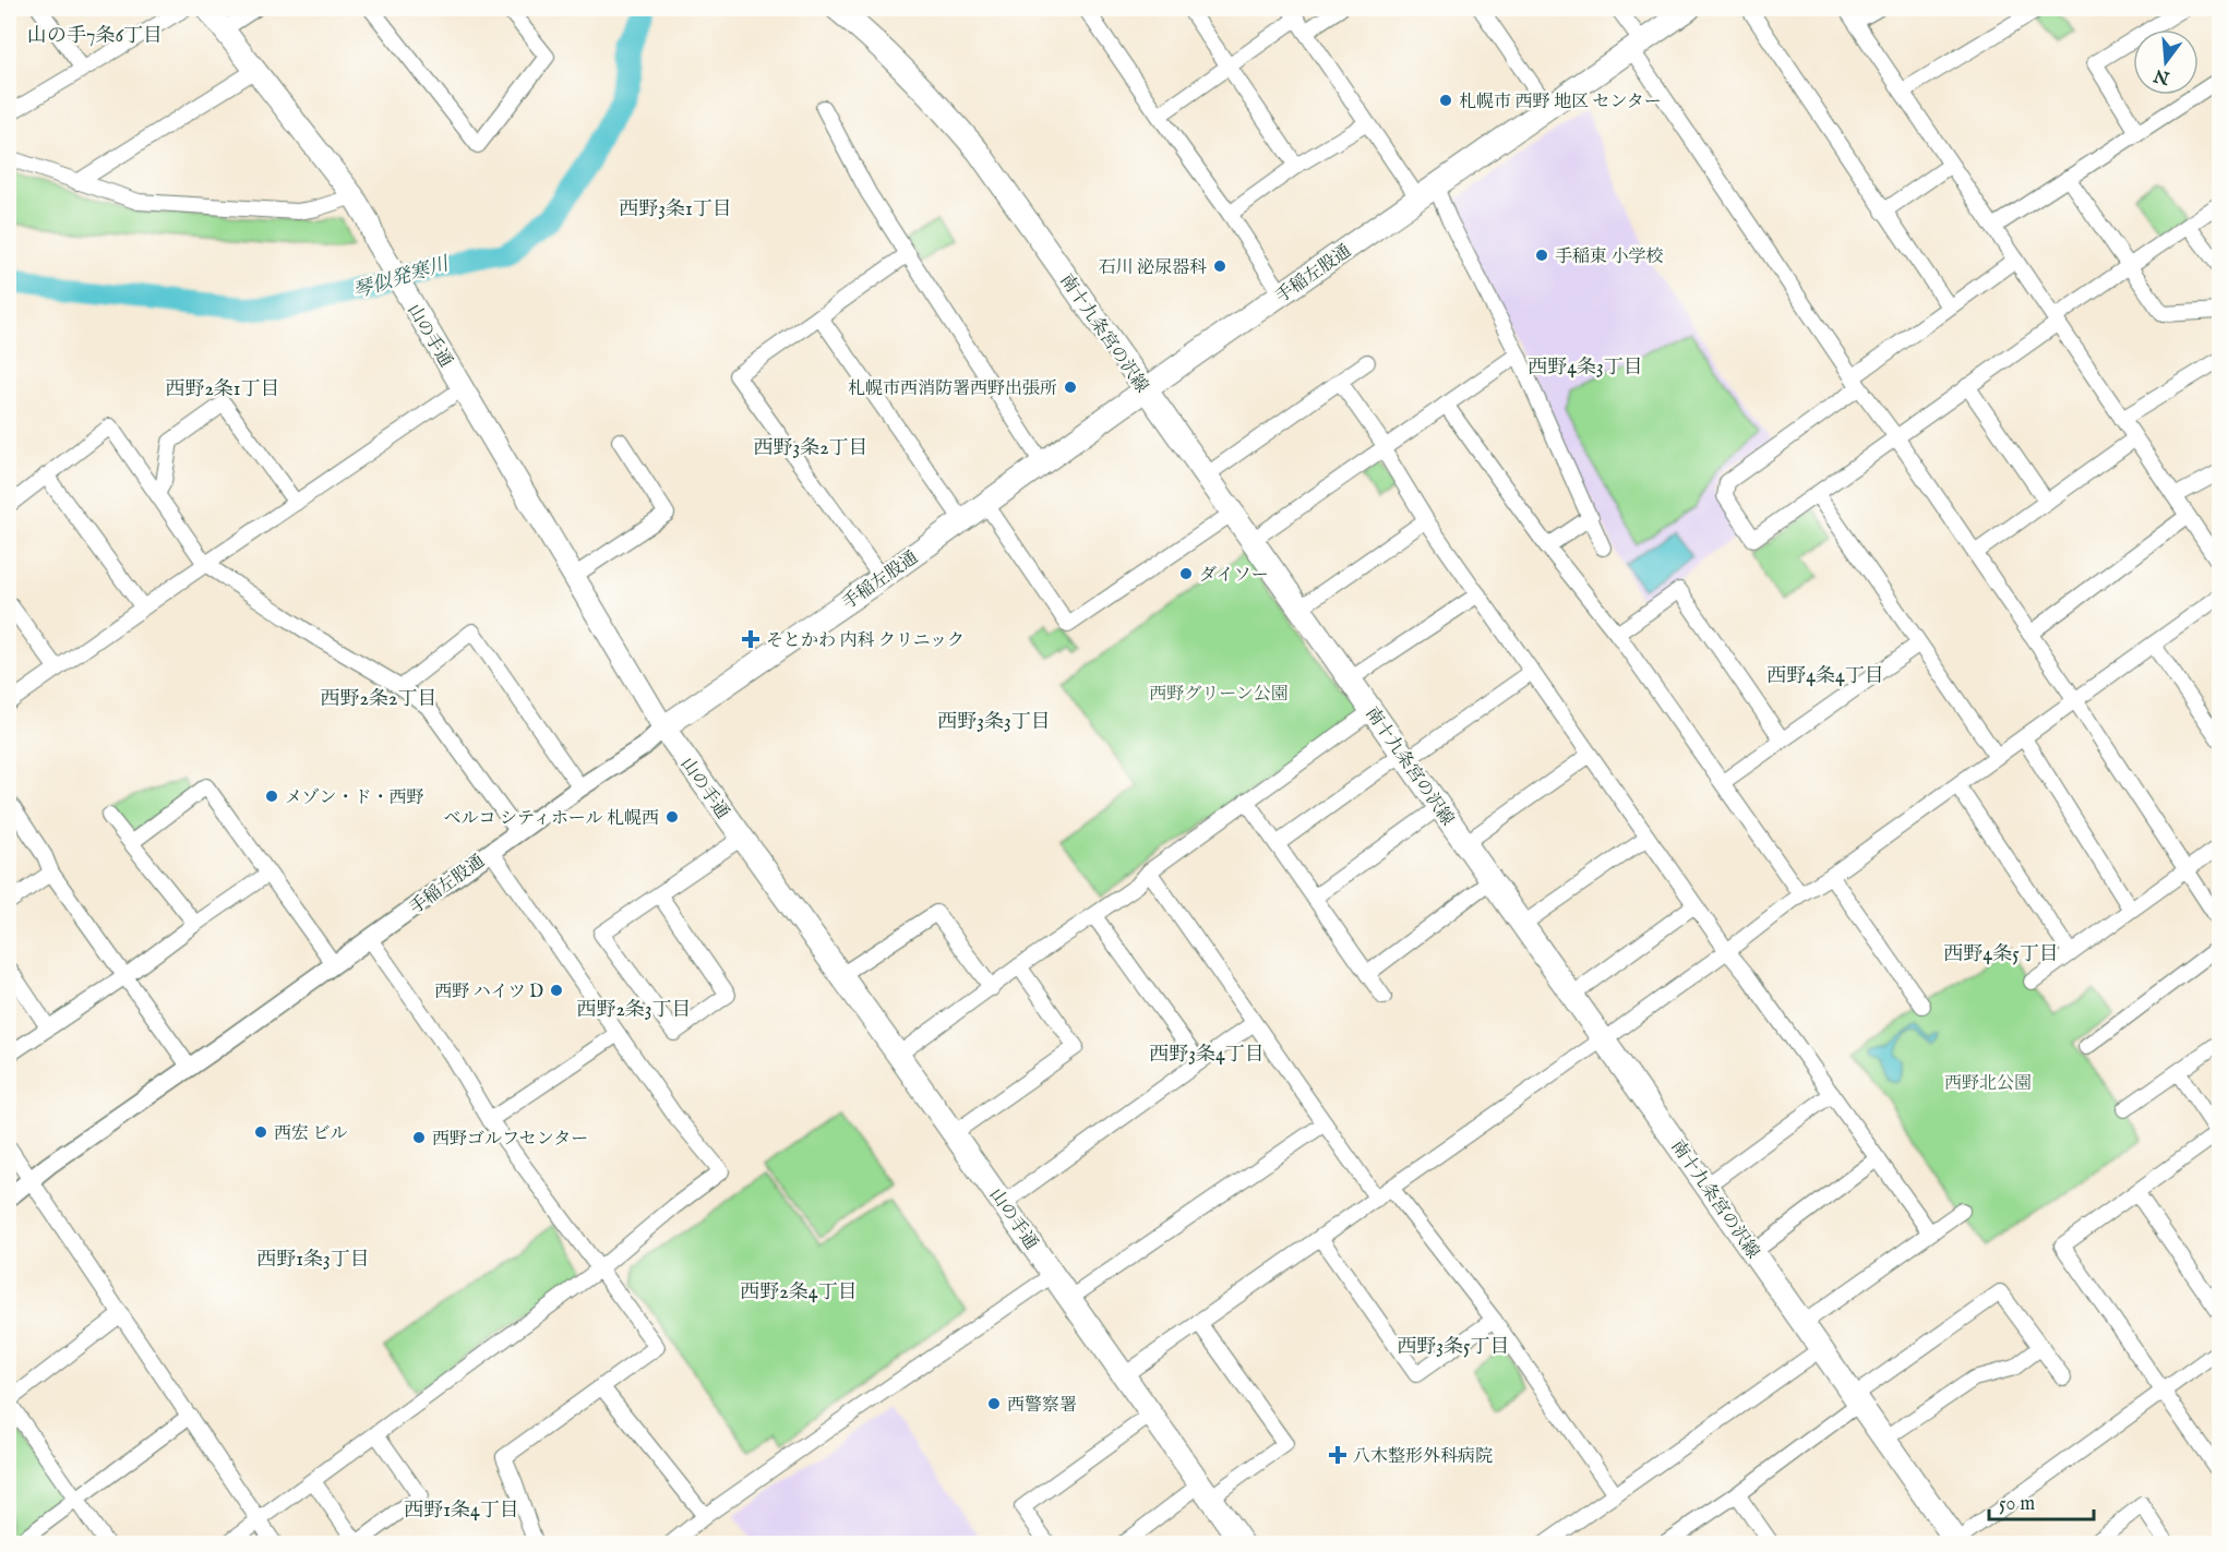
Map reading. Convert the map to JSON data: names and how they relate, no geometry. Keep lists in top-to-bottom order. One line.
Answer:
{"streets":{"main road":["手稲左股通","南十九条宮の沢線","山の手通"]},"crossings":[["手稲左股通","南十九条宮の沢線"],["手稲左股通","山の手通"]],"districts":["山の手7条6丁目","西野3条1丁目","西野4条3丁目","西野2条1丁目","西野3条2丁目","西野4条4丁目","西野2条2丁目","西野3条3丁目","西野4条5丁目","西野2条3丁目","西野3条4丁目","西野1条3丁目","西野2条4丁目","西野3条5丁目","西野1条4丁目"],"water":["琴似発寒川"],"parks":["西野グリーン公園","西野北公園"],"places":{"other":["札幌市 西野 地区 センター","手稲東 小学校","石川 泌尿器科","札幌市西消防署西野出張所","ダイソー","メゾン・ド・西野","ベルコ シティホール 札幌西","西野 ハイツ D","西宏 ビル","西野ゴルフセンター","西警察署"],"health":["そとかわ 内科 クリニック","八木整形外科病院"]},"scale_bar":"50 m","north":"bottom"}
